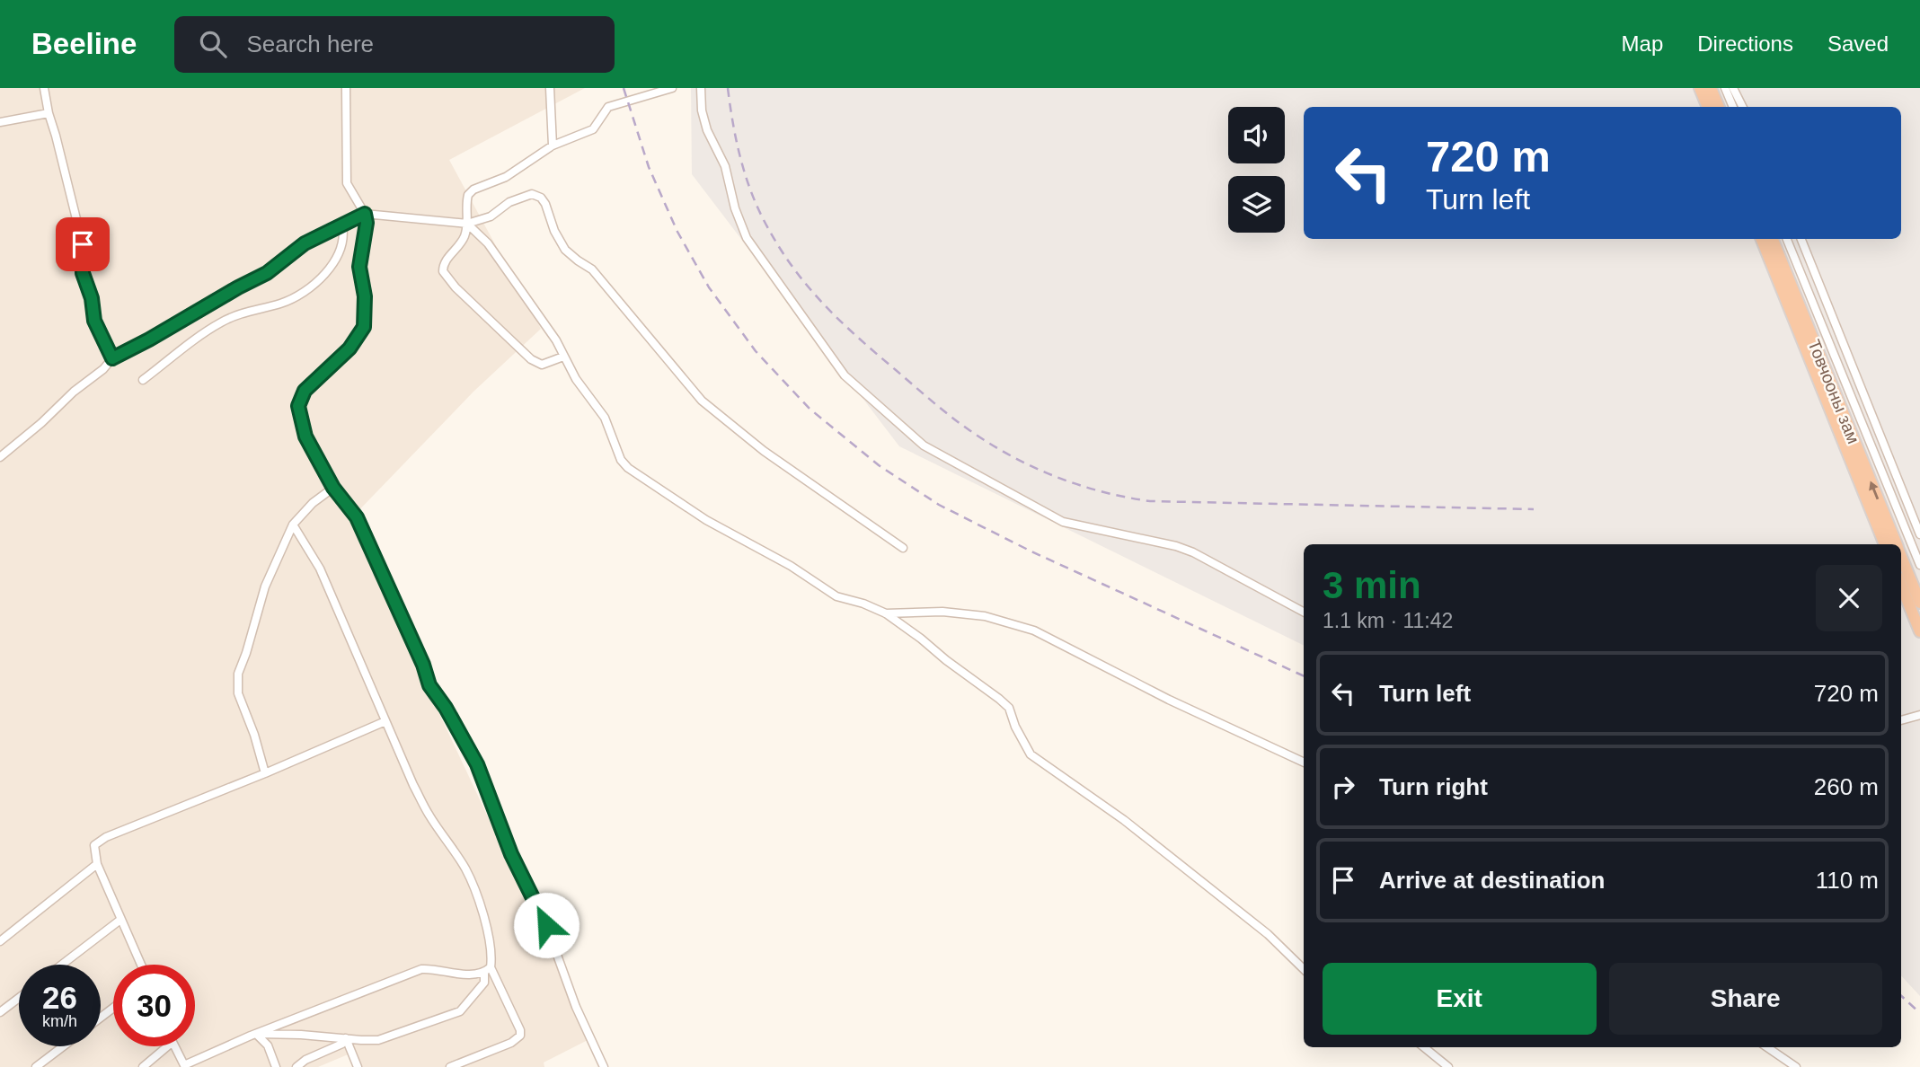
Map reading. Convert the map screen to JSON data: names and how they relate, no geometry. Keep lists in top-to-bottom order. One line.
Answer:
{"streets":{"highway":["Товчооны зам"]},"page":{"header":"Beeline","search":"Search here","nav":["Map","Directions","Saved"],"turn":["720 m","Turn left"],"heading":["3 min","1.1 km · 11:42"],"list":[{"name":"Turn left","value":"720 m"},{"name":"Turn right","value":"260 m"},{"name":"Arrive at destination","value":"110 m"}],"buttons":["Exit","Share"],"speed":"26 km/h","limit":"30"}}
